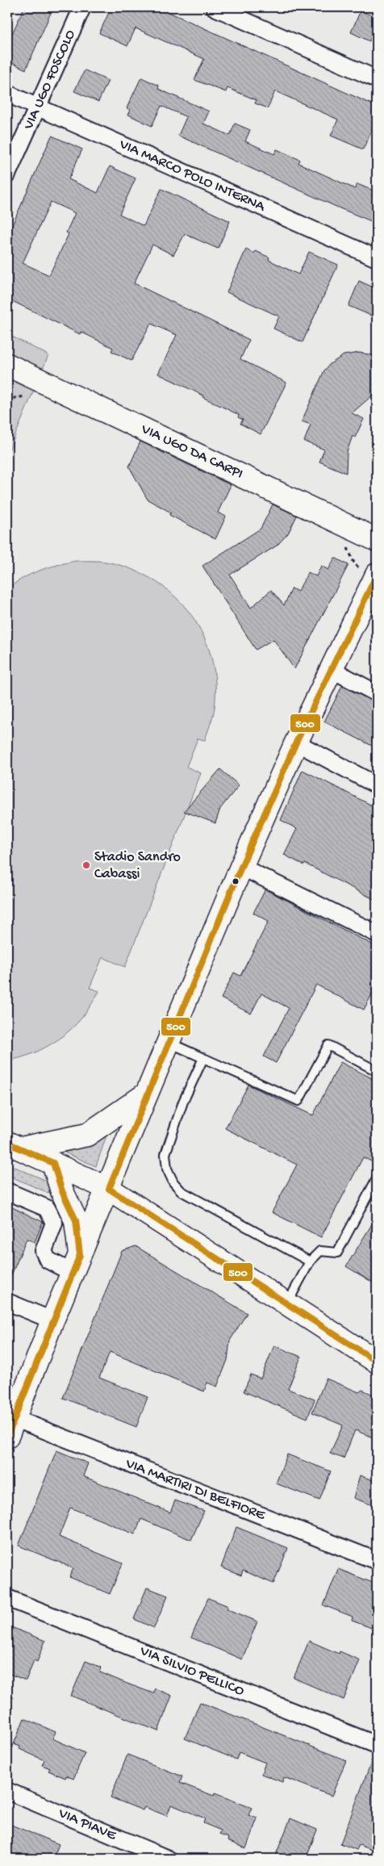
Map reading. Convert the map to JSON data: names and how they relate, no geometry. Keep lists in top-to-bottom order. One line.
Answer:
{"streets":{"street":["VIA UGO FOSCOLO","VIA MARCO POLO INTERNA","VIA UGO DA CARPI","VIA MARTIRI DI BELFIORE","VIA SILVIO PELLICO","VIA PIAVE"]},"crossings":[["VIA UGO FOSCOLO","VIA MARCO POLO INTERNA"]],"places":["Stadio Sandro Cabassi"],"lines":["transit line 500"]}
